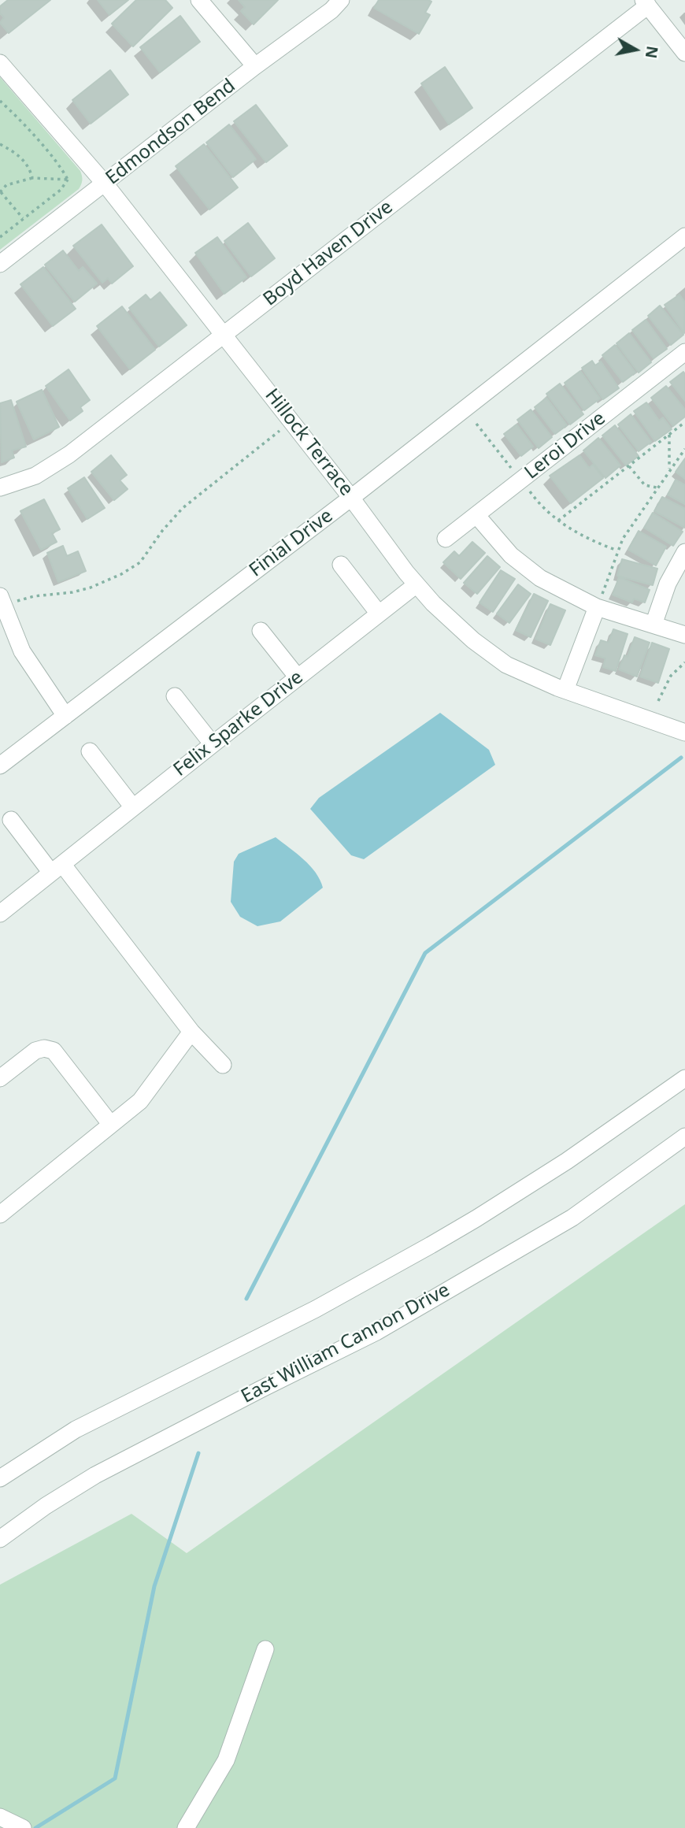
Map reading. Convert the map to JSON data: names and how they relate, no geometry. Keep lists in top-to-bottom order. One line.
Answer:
{"streets":{"street":["Edmondson Bend","Boyd Haven Drive","Hillock Terrace","Leroi Drive","Finial Drive","Felix Sparke Drive","East William Cannon Drive"]},"crossings":[["Edmondson Bend","Hillock Terrace"],["Boyd Haven Drive","Hillock Terrace"],["Hillock Terrace","Finial Drive"],["Hillock Terrace","Felix Sparke Drive"]],"north":"right"}
